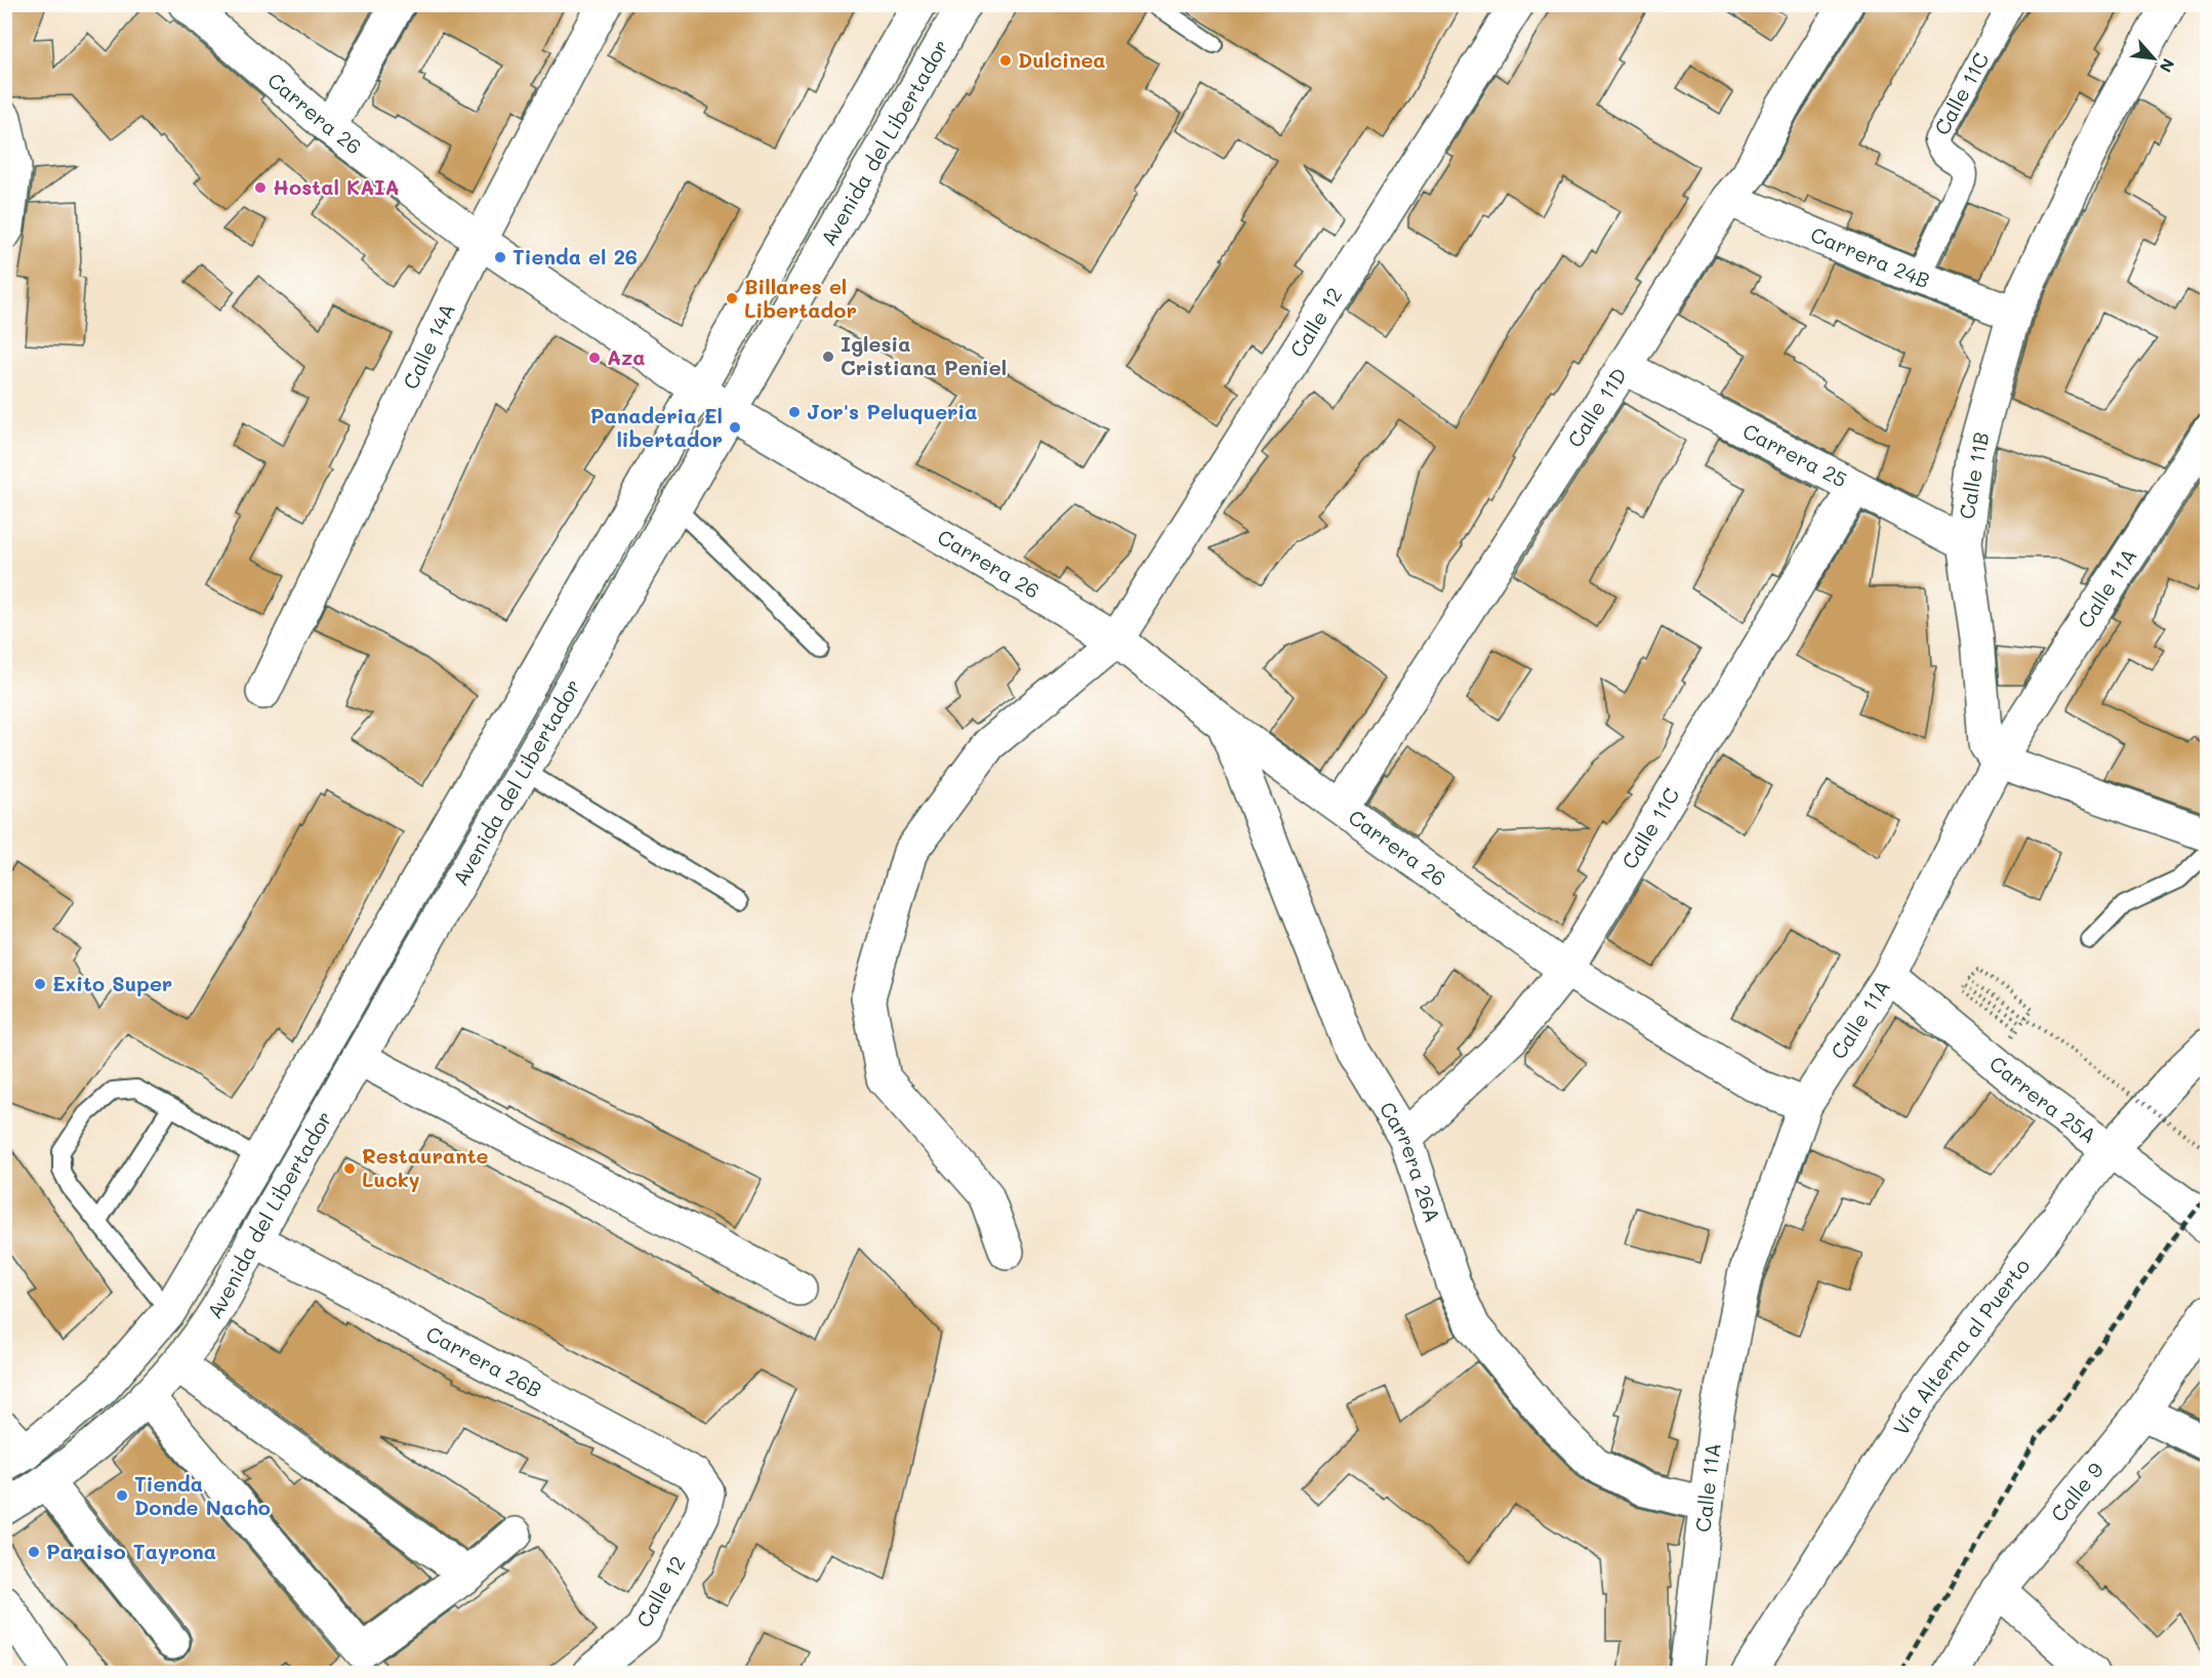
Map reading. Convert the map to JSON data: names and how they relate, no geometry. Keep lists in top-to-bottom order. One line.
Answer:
{"streets":{"street":["Calle 11C","Carrera 26","Avenida del Libertador","Carrera 24B","Calle 12","Calle 14A","Calle 11D","Carrera 25","Calle 11B","Calle 11A","Carrera 25A","Carrera 26A","Vía Alterna al Puerto","Carrera 26B","Calle 9"]},"crossings":[["Calle 11C","Carrera 26"],["Calle 11C","Carrera 24B"],["Calle 11C","Carrera 25"],["Calle 11C","Carrera 26A"],["Carrera 26","Avenida del Libertador"],["Carrera 26","Calle 12"],["Carrera 26","Calle 14A"],["Carrera 26","Calle 11D"],["Carrera 26","Calle 11A"],["Carrera 26","Carrera 26A"],["Avenida del Libertador","Carrera 26B"],["Carrera 24B","Calle 11D"],["Carrera 24B","Calle 11B"],["Calle 12","Carrera 26B"],["Calle 11D","Carrera 25"],["Carrera 25","Calle 11B"],["Calle 11B","Calle 11A"],["Calle 11A","Carrera 25A"],["Calle 11A","Carrera 26A"],["Carrera 25A","Vía Alterna al Puerto"]],"places":["Dulcinea","Hostal KAIA","Tienda el 26","Billares el Libertador","Iglesia Cristiana Peniel","Aza","Jor's Peluqueria","Panaderia El libertador","Exito Super","Restaurante Lucky","Tienda Donde Nacho","Paraiso Tayrona"],"north":"bottom right"}
